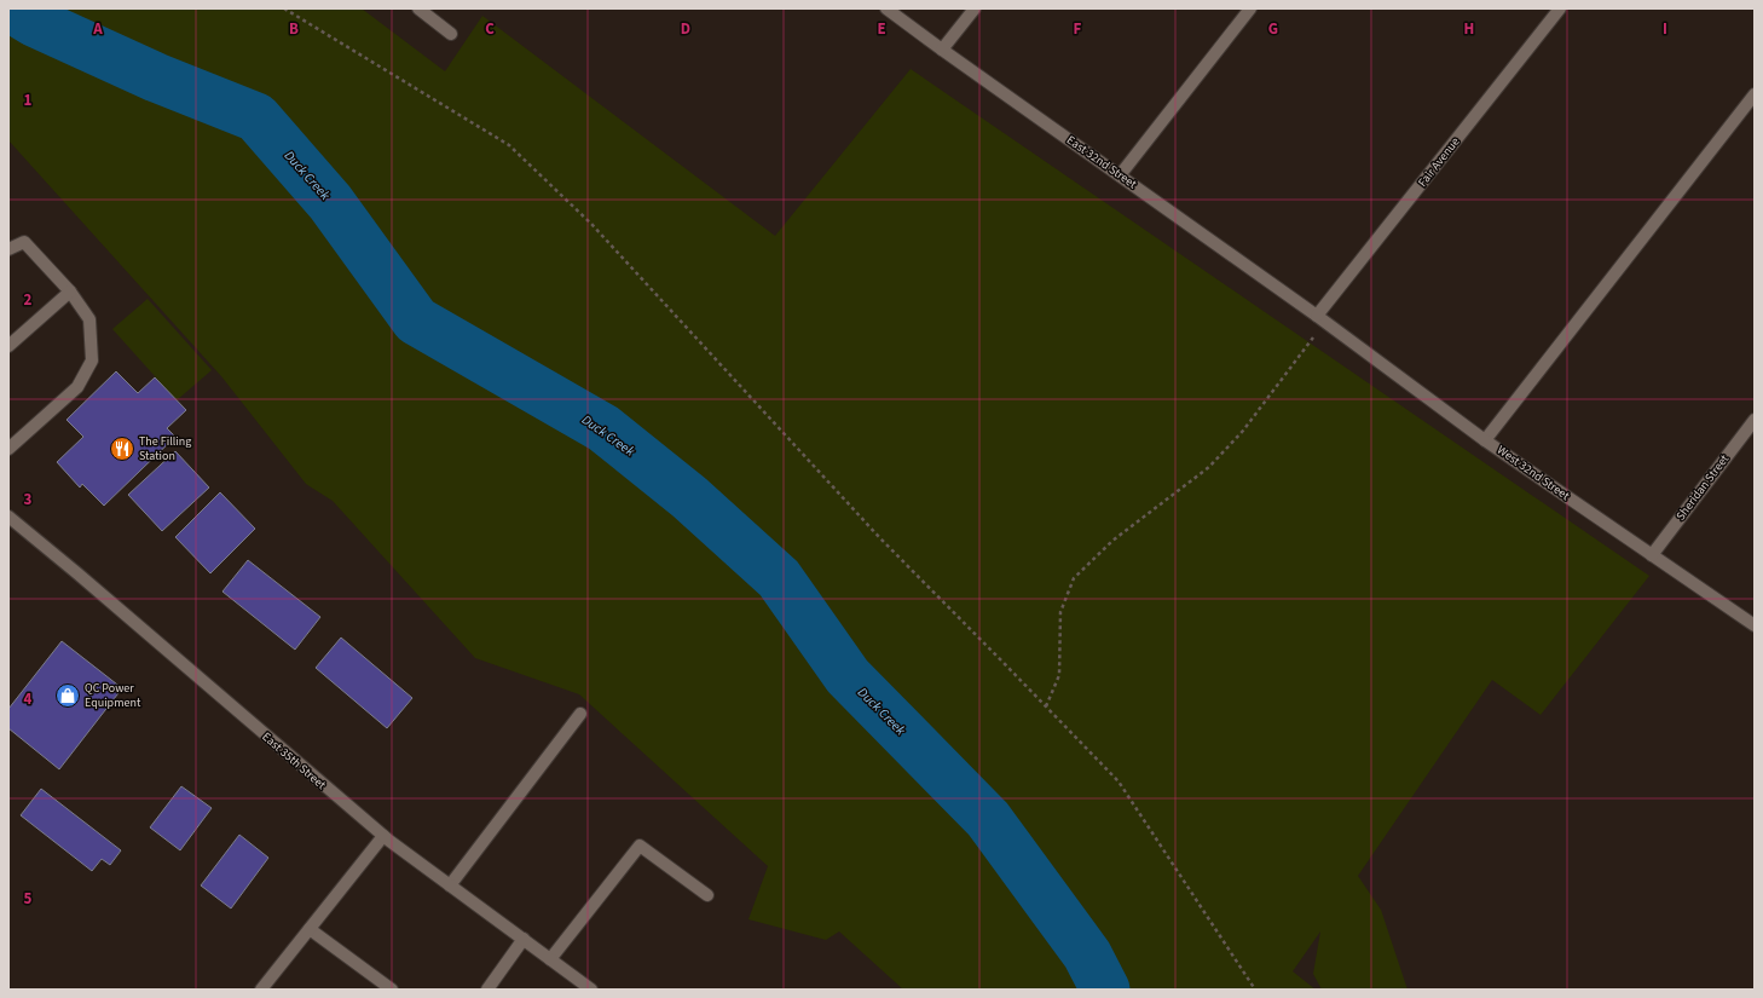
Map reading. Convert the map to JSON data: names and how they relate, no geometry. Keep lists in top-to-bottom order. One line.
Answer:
{"streets":{"street":["East 32nd Street","Fair Avenue","West 32nd Street","Sheridan Street","East 35th Street"]},"crossings":[["East 32nd Street","Fair Avenue"],["East 32nd Street","West 32nd Street"],["Fair Avenue","West 32nd Street"],["West 32nd Street","Sheridan Street"]],"water":["Duck Creek"],"places":{"restaurant":["The Filling Station"],"shop":["QC Power Equipment"]},"grid":{"columns":["A","B","C","D","E","F","G","H","I"],"rows":["1","2","3","4","5"]}}
